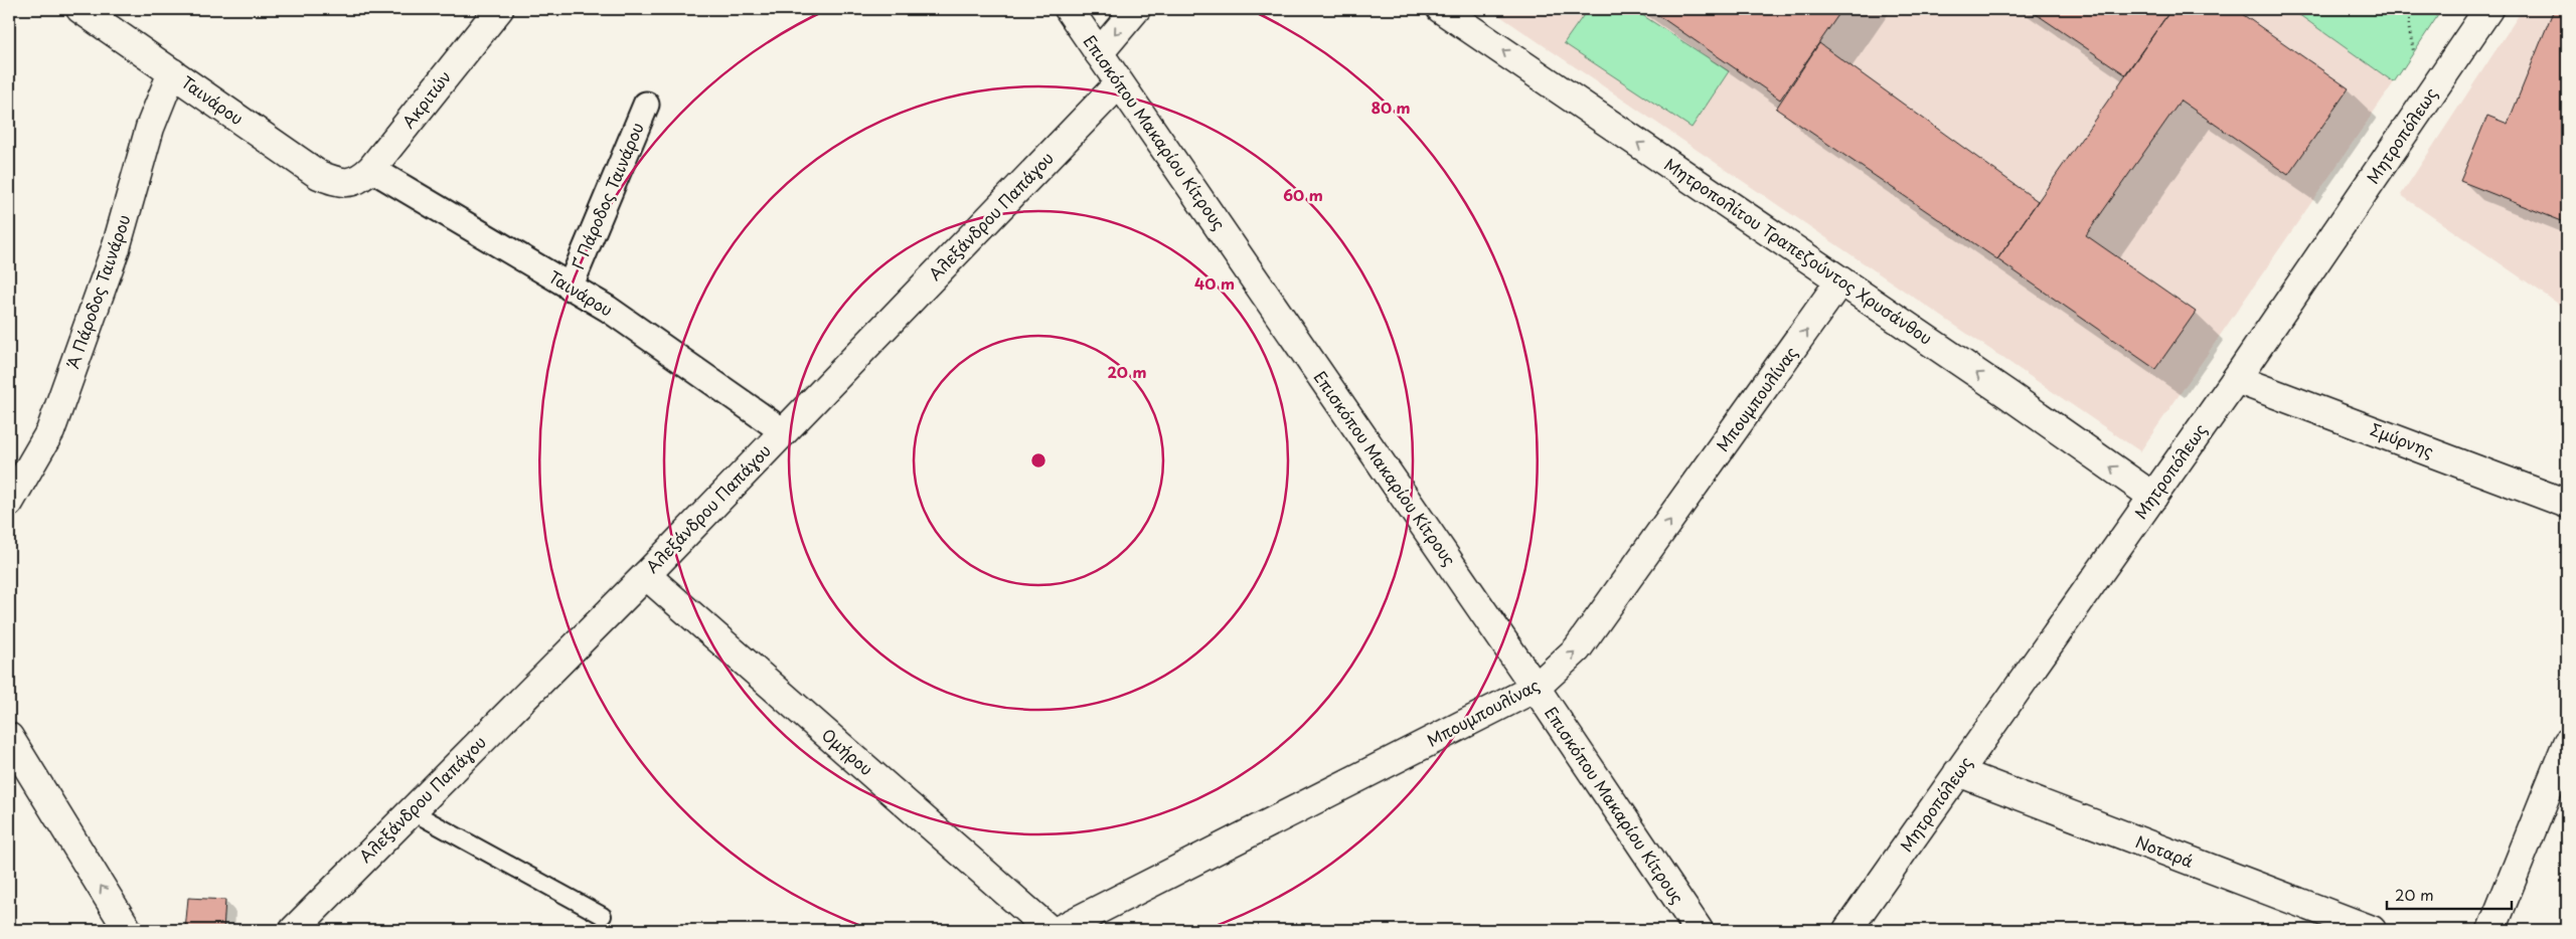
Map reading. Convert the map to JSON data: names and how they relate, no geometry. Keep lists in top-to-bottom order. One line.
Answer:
{"streets":{"street":["Ακριτών","Ταινάρου","Επισκόπου Μακαρίου Κίτρους","Μητροπόλεως","Γ΄ Πάροδος Ταινάρου","Αλεξάνδρου Παπάγου","Μητροπολίτου Τραπεζούντος Χρυσάνθου","Α΄ Πάροδος Ταινάρου","Μπουμπουλίνας","Σμύρνης","Ομήρου","Νοταρά"]},"crossings":[["Ακριτών","Ταινάρου"],["Ταινάρου","Γ΄ Πάροδος Ταινάρου"],["Ταινάρου","Αλεξάνδρου Παπάγου"],["Ταινάρου","Α΄ Πάροδος Ταινάρου"],["Επισκόπου Μακαρίου Κίτρους","Αλεξάνδρου Παπάγου"],["Επισκόπου Μακαρίου Κίτρους","Μπουμπουλίνας"],["Μητροπόλεως","Μητροπολίτου Τραπεζούντος Χρυσάνθου"],["Μητροπόλεως","Σμύρνης"],["Μητροπόλεως","Νοταρά"],["Αλεξάνδρου Παπάγου","Ομήρου"],["Μητροπολίτου Τραπεζούντος Χρυσάνθου","Μπουμπουλίνας"]],"one_way":["Μητροπολίτου Τραπεζούντος Χρυσάνθου","Μπουμπουλίνας"],"scale_bar":"20 m","rings":["80 m","60 m","40 m","20 m"]}
